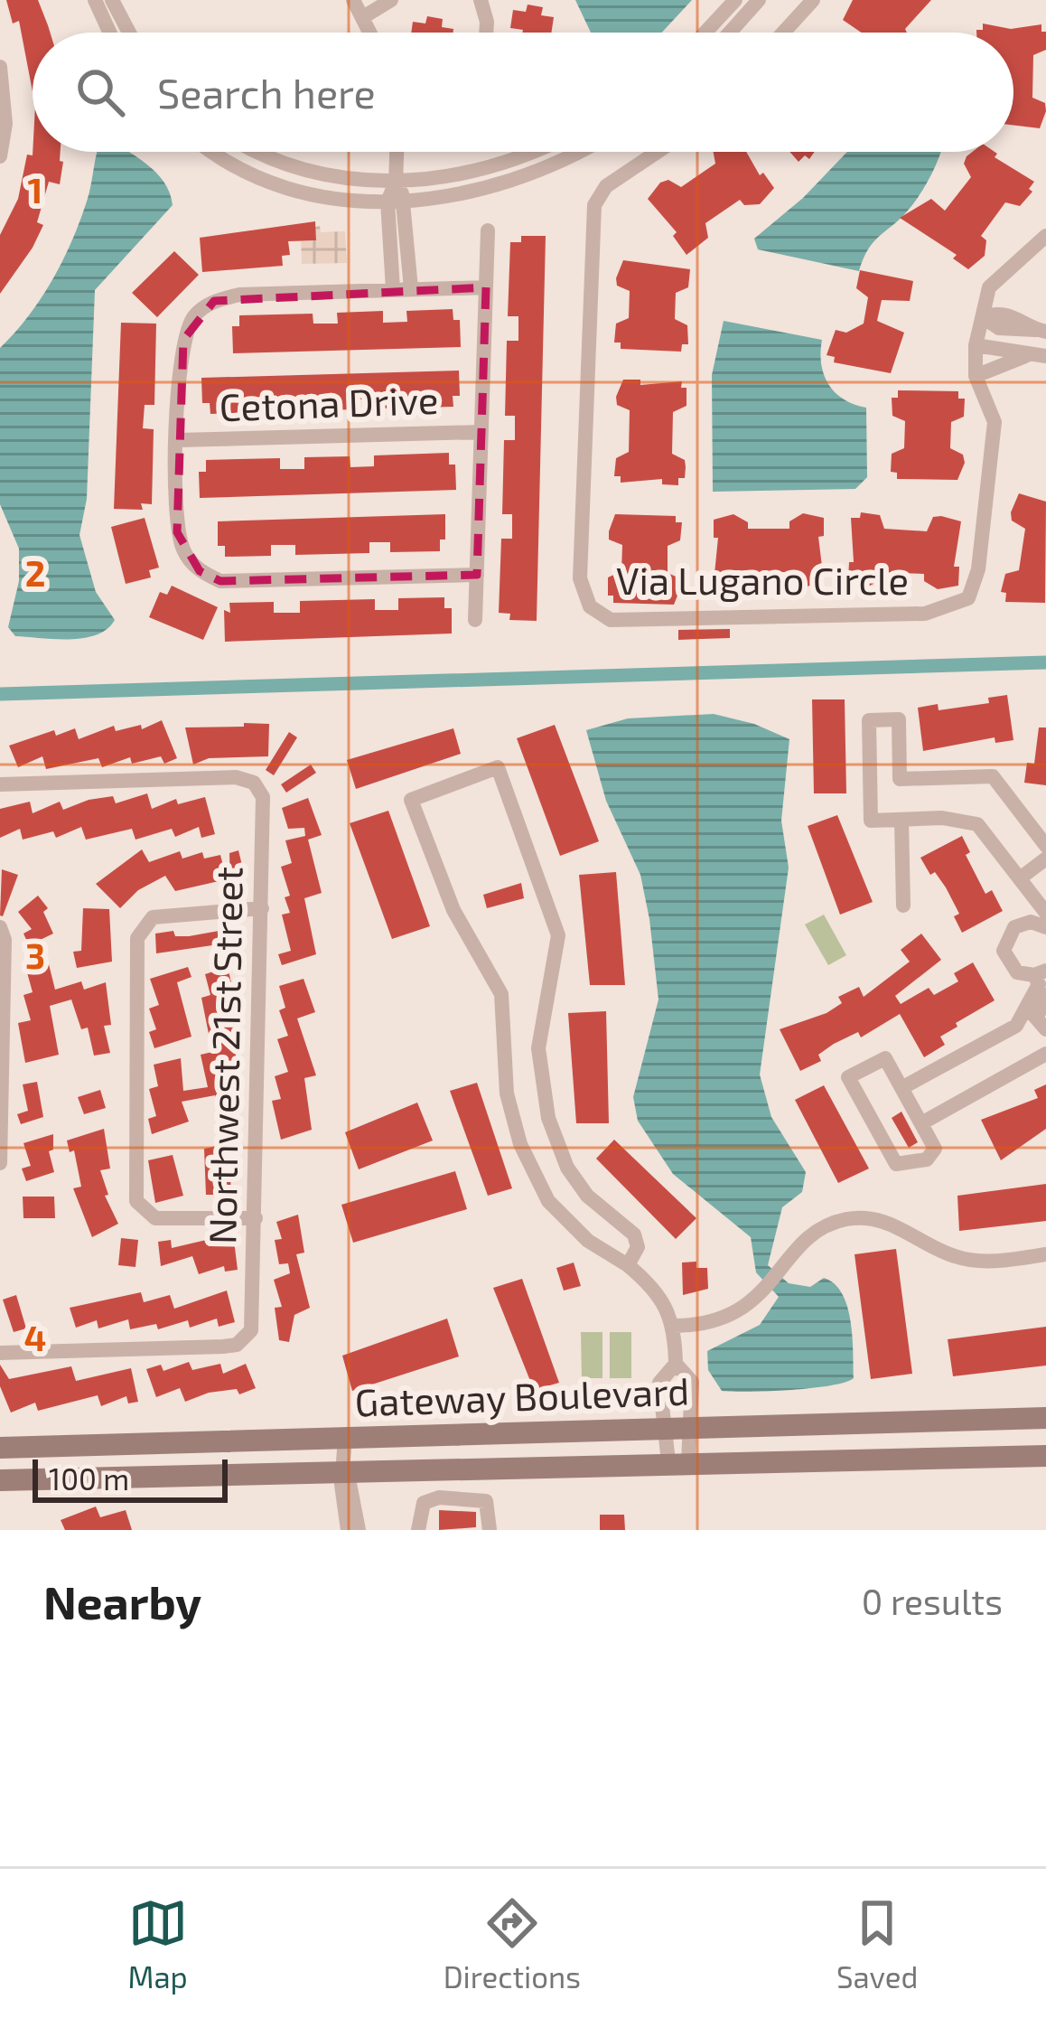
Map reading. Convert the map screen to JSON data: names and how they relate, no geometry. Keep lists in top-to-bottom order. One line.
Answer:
{"streets":{"main road":["Gateway Boulevard"],"street":["Cetona Drive","Via Lugano Circle","Northwest 21st Street"]},"scale_bar":"100 m","page":{"search":"Search here","scale":"100 m","heading":["Nearby","0 results"],"nav":["Map","Directions","Saved"]},"grid":{"rows":["1","2","3","4"]}}
